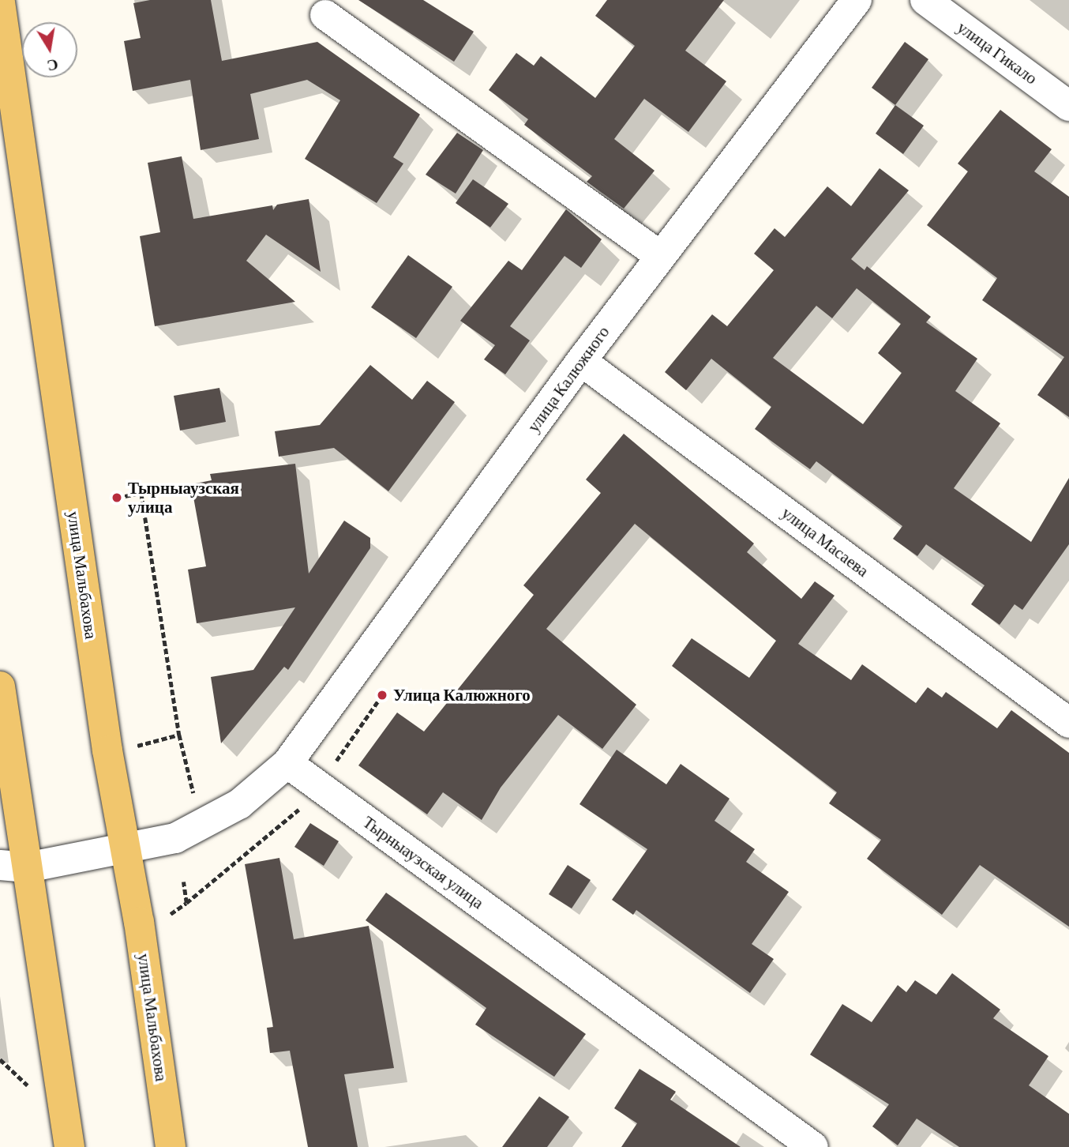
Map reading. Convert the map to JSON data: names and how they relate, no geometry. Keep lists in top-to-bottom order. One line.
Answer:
{"streets":{"main road":["улица Мальбахова"],"street":["улица Гикало","улица Калюжного","улица Масаева","Тырныаузская улица"]},"crossings":[["улица Калюжного","улица Масаева"],["улица Калюжного","Тырныаузская улица"]],"places":["Тырныаузская улица","Улица Калюжного"],"north":"bottom"}
